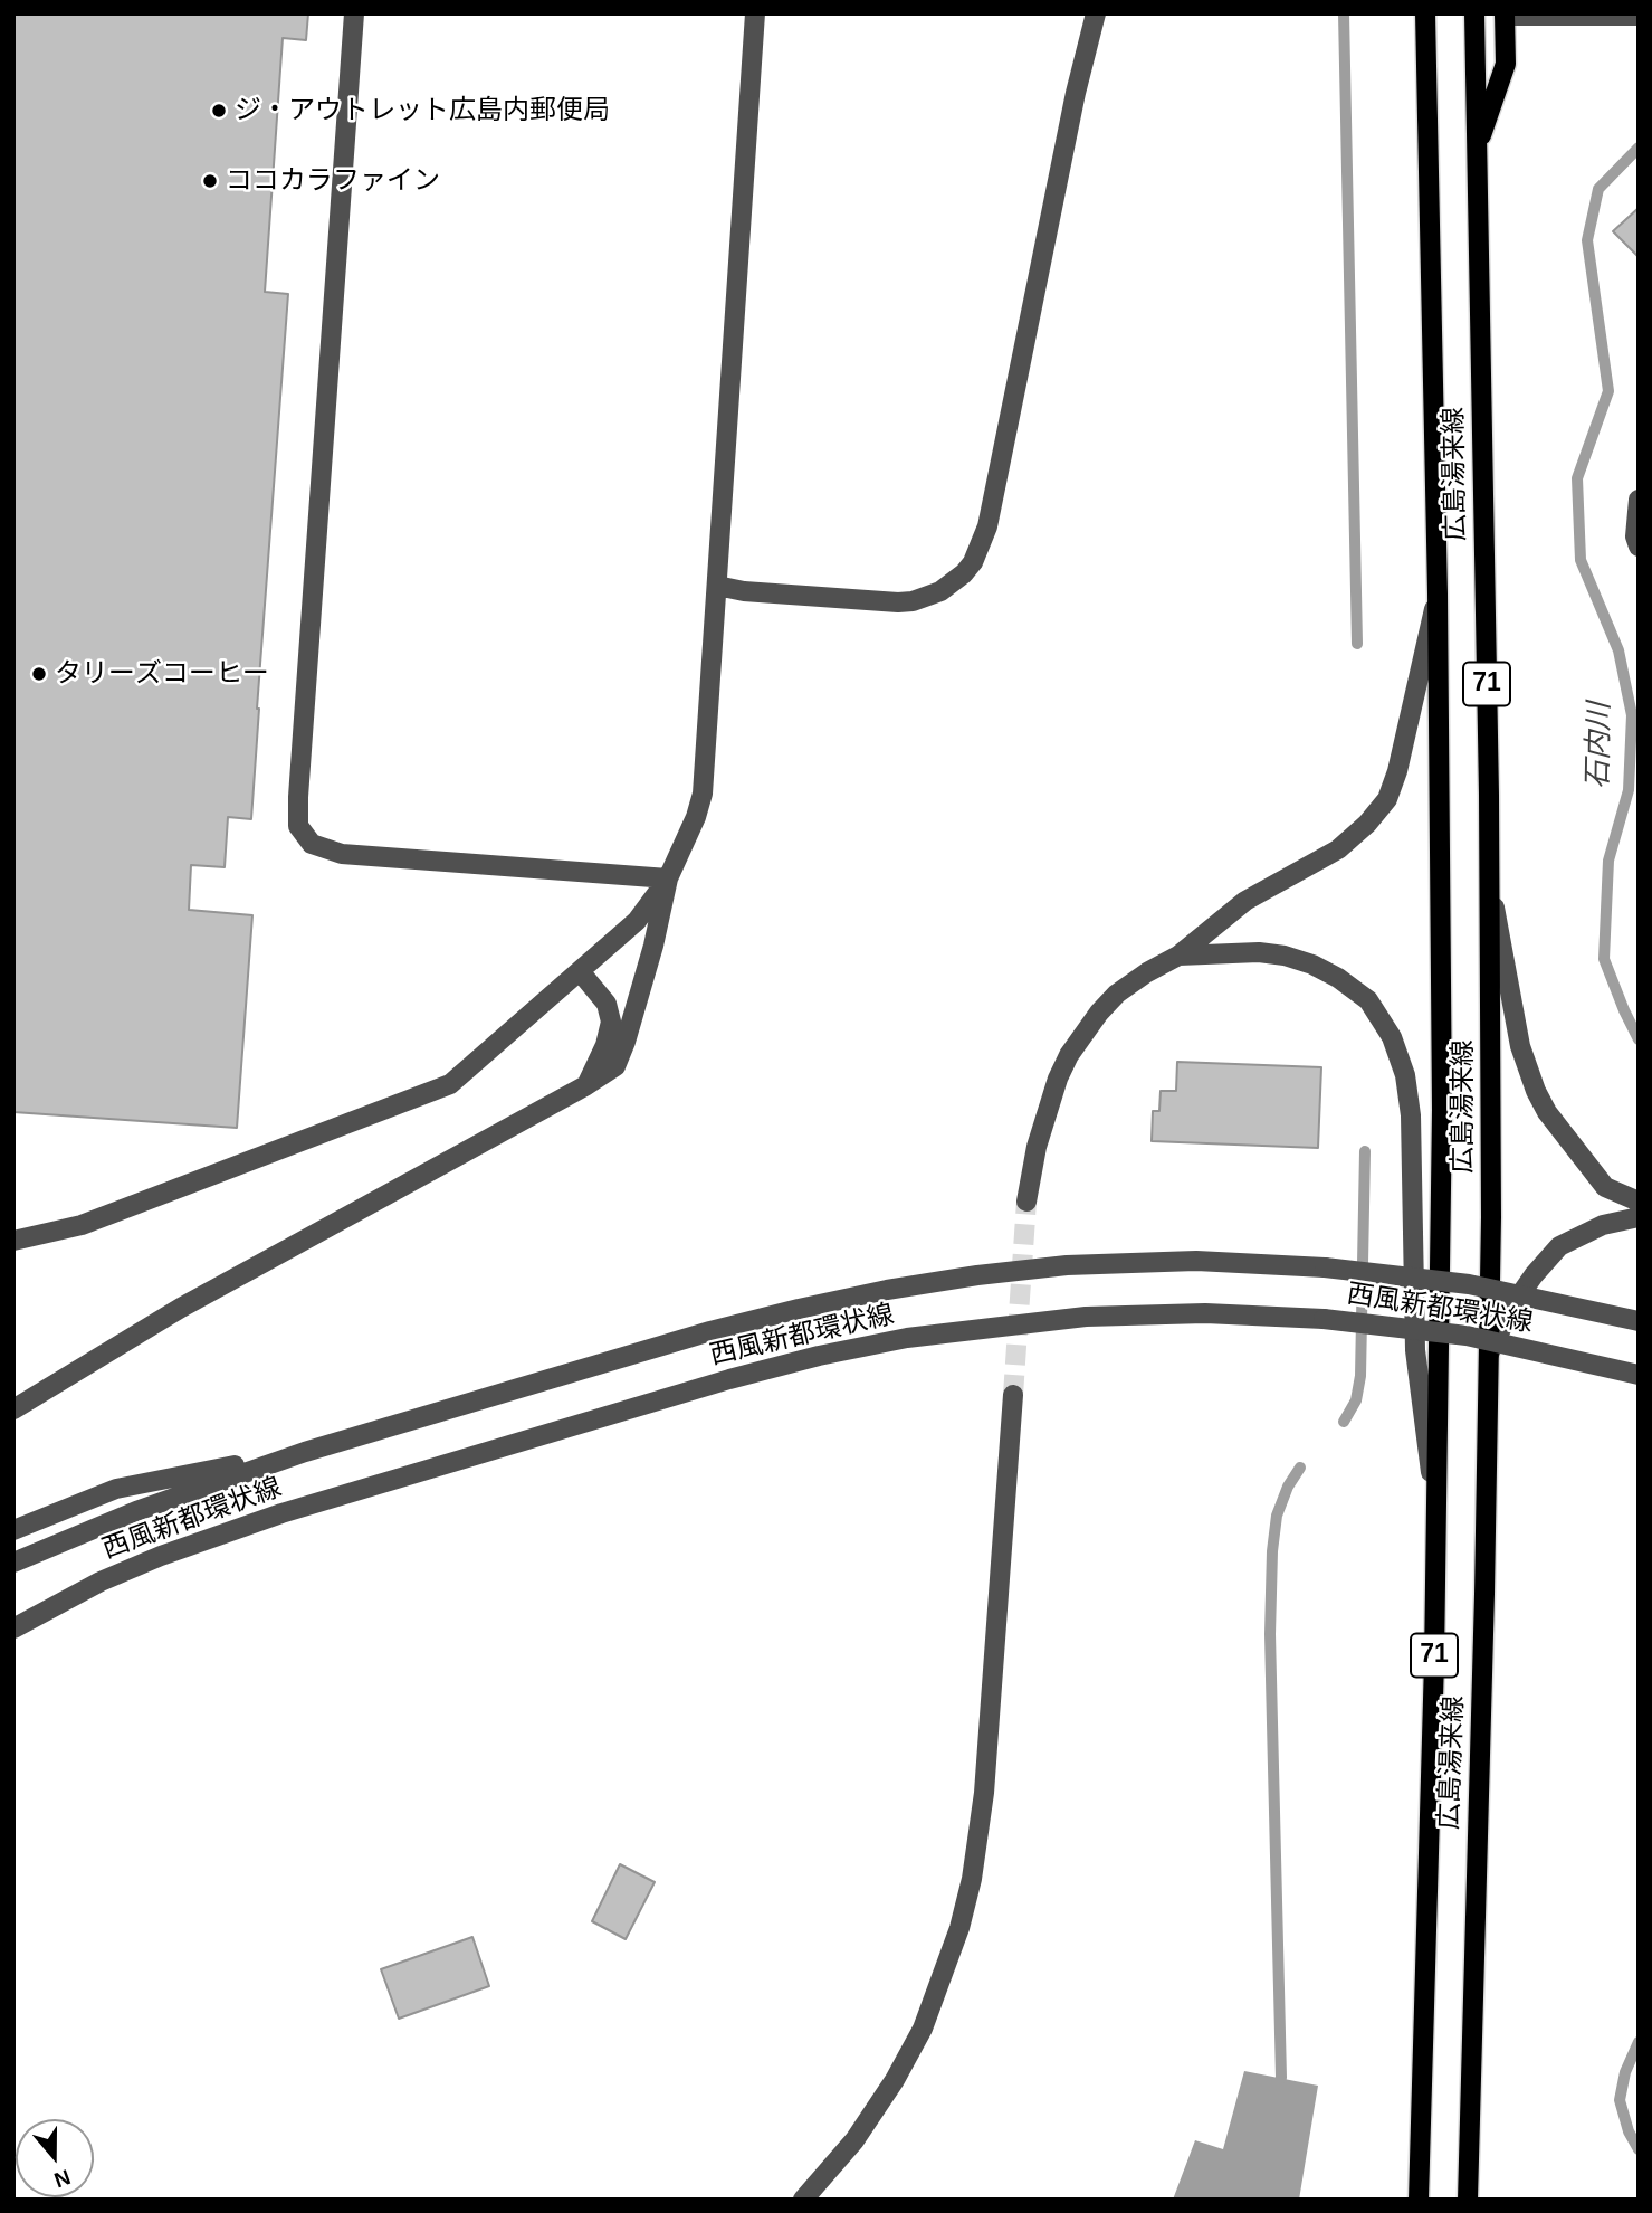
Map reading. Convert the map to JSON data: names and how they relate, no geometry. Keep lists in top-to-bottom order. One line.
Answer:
{"streets":{"main road":["広島湯来線","71"],"street":["西風新都環状線"]},"water":["石内川"],"places":["ジ・アウトレット広島内郵便局","ココカラファイン","タリーズコーヒー"],"north":"bottom"}
